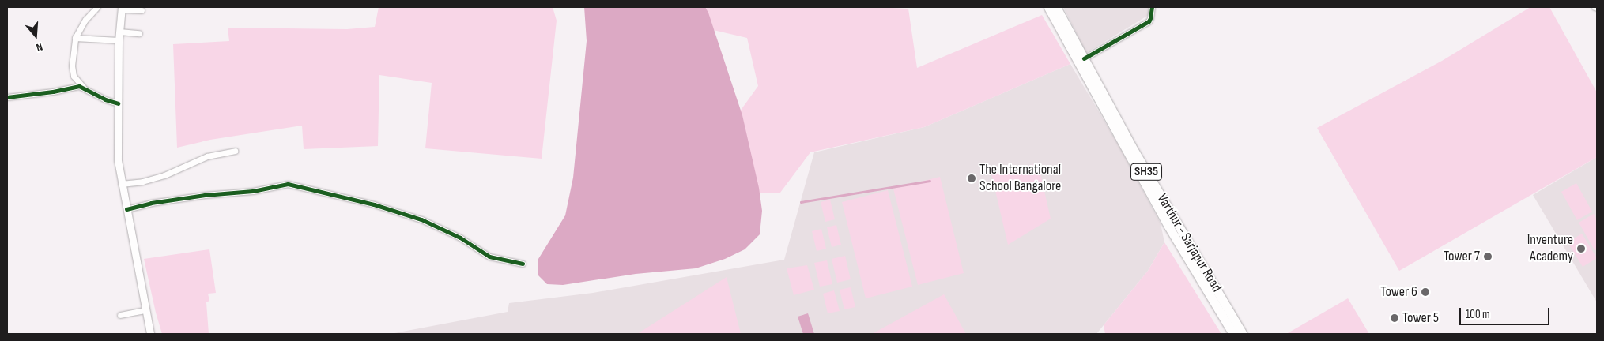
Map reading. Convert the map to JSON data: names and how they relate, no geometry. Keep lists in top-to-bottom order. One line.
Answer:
{"streets":{"main road":["SH35","Varthur - Sarjapur Road"]},"places":["The International School Bangalore","Inventure Academy","Tower 7","Tower 6","Tower 5"],"scale_bar":"100 m","north":"bottom"}
